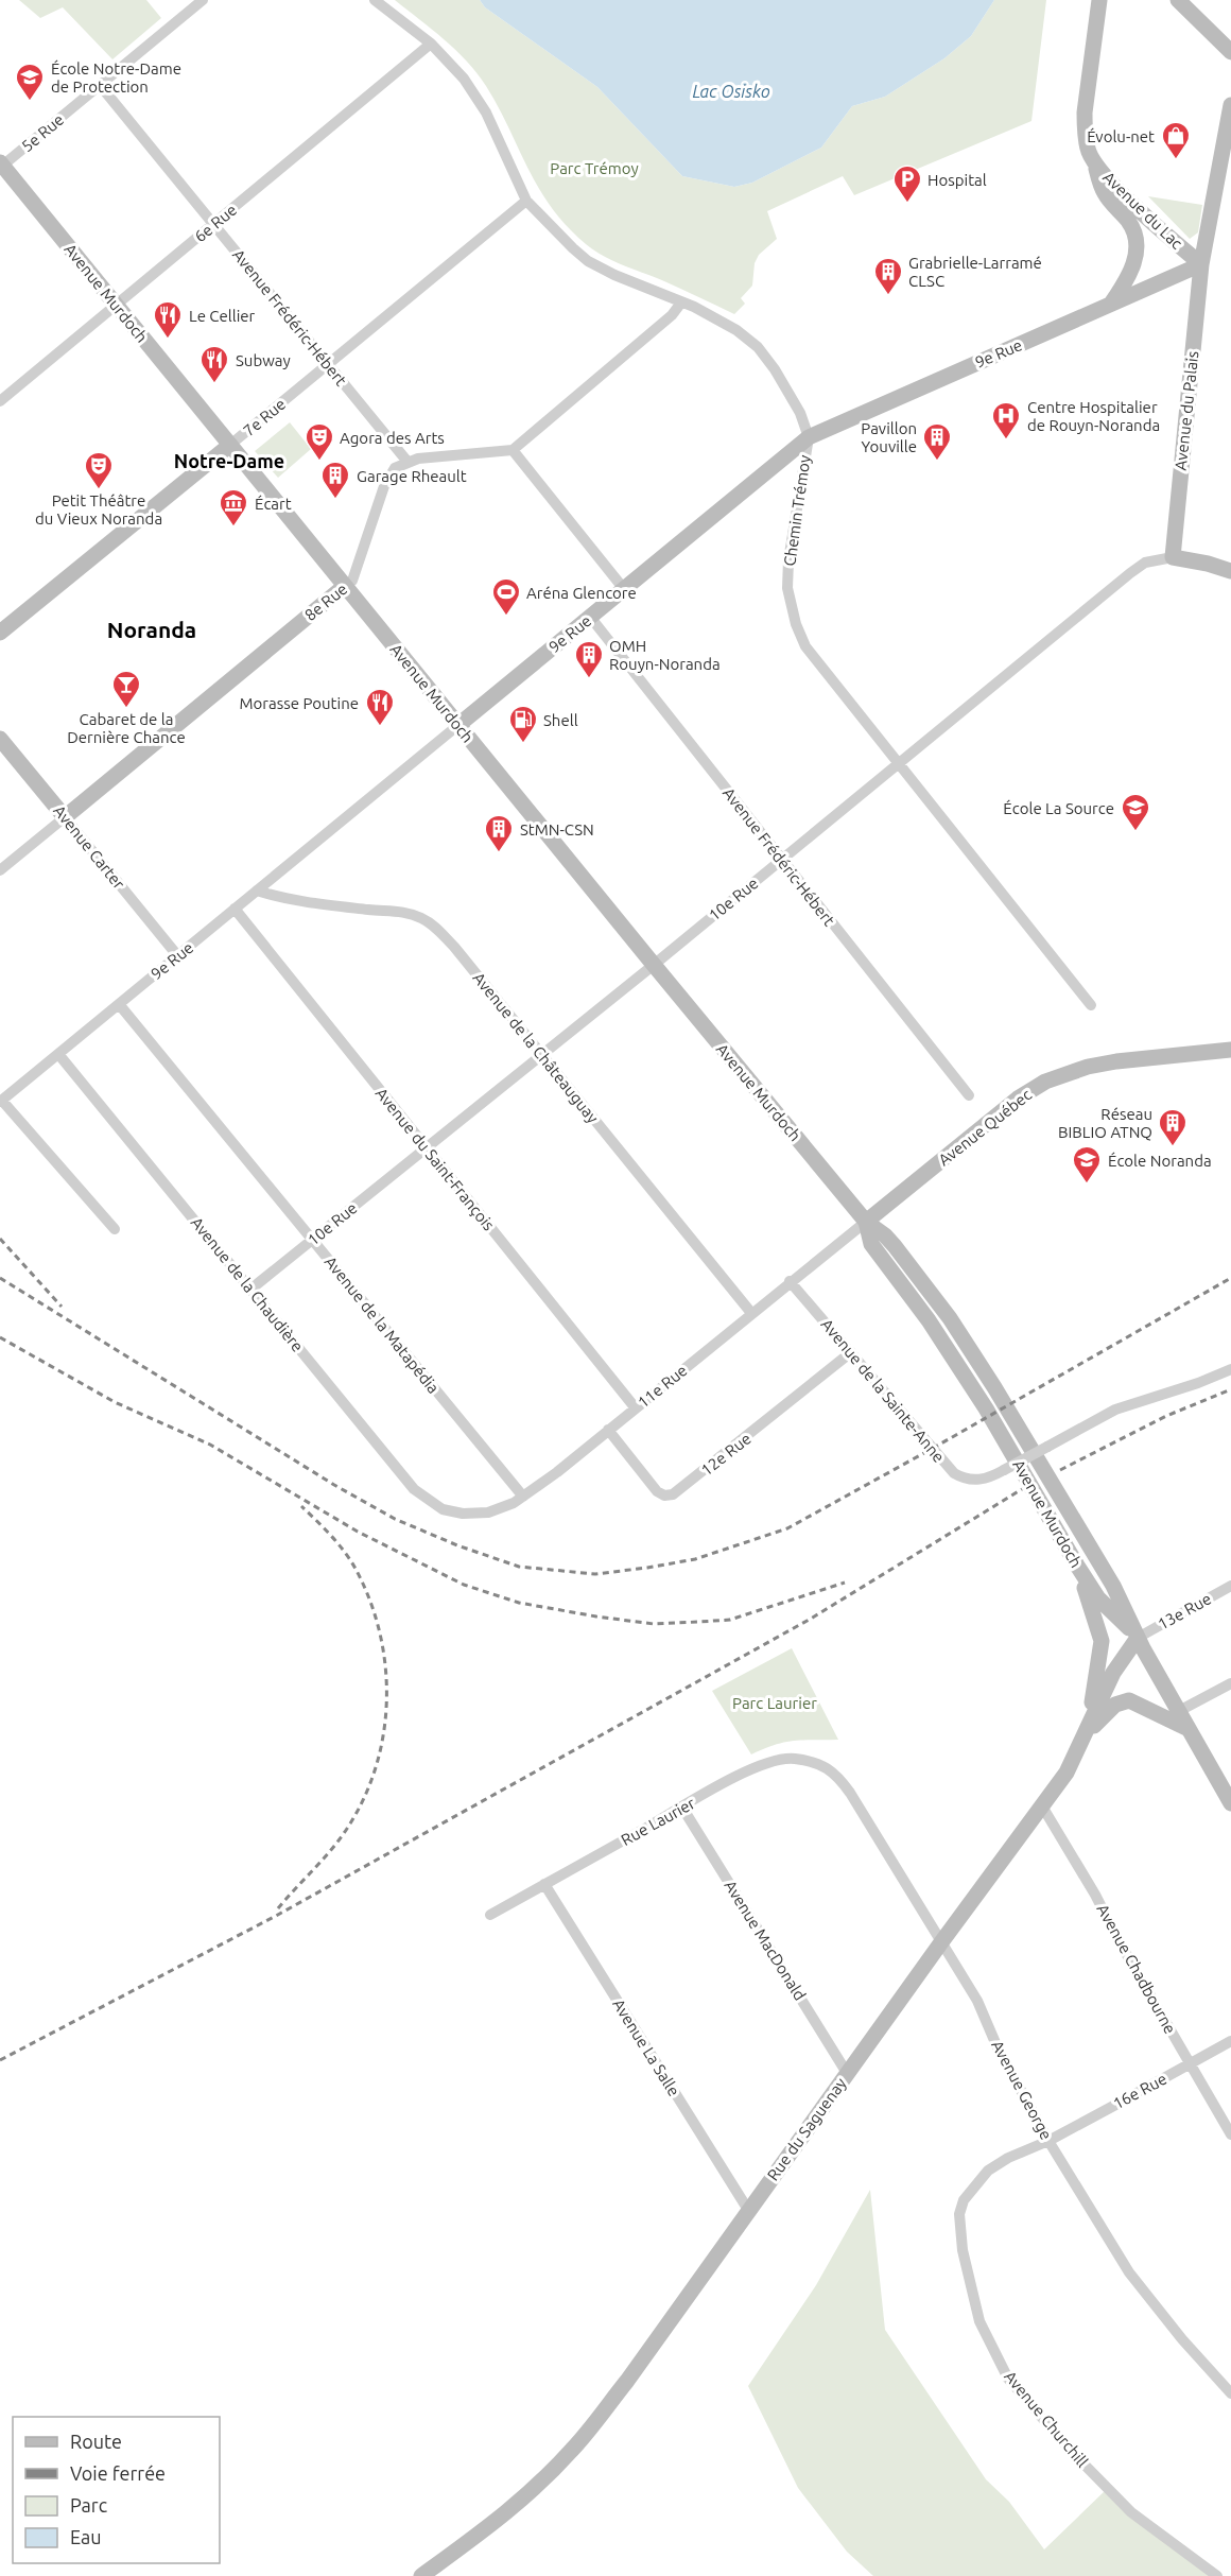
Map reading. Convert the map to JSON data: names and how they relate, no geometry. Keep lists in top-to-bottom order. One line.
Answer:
{"streets":{"street":["5e Rue","Avenue du Lac","6e Rue","Avenue Murdoch","Avenue Frédéric-Hébert","9e Rue","Avenue du Palais","7e Rue","Chemin Trémoy","8e Rue","Avenue Carter","10e Rue","Avenue de la Châteauguay","Avenue Québec","Avenue du Saint-François","Avenue de la Chaudière","Avenue de la Matapédia","11e Rue","Avenue de la Sainte-Anne","12e Rue","13e Rue","Rue Laurier","Avenue MacDonald","Avenue Chadbourne","Avenue La Salle","Avenue George","16e Rue","Rue du Saguenay","Avenue Churchill"]},"crossings":[["5e Rue","Avenue Murdoch"],["5e Rue","Avenue Frédéric-Hébert"],["Avenue du Lac","9e Rue"],["Avenue du Lac","Avenue du Palais"],["6e Rue","Avenue Murdoch"],["6e Rue","Avenue Frédéric-Hébert"],["6e Rue","Chemin Trémoy"],["Avenue Murdoch","9e Rue"],["Avenue Murdoch","7e Rue"],["Avenue Murdoch","8e Rue"],["Avenue Murdoch","10e Rue"],["Avenue Murdoch","Avenue Québec"],["Avenue Murdoch","11e Rue"],["Avenue Murdoch","13e Rue"],["Avenue Murdoch","Rue du Saguenay"],["Avenue Frédéric-Hébert","9e Rue"],["Avenue Frédéric-Hébert","7e Rue"],["Avenue Frédéric-Hébert","8e Rue"],["Avenue Frédéric-Hébert","10e Rue"],["9e Rue","Avenue du Palais"],["9e Rue","Chemin Trémoy"],["9e Rue","Avenue Carter"],["9e Rue","Avenue de la Châteauguay"],["9e Rue","Avenue du Saint-François"],["9e Rue","Avenue de la Chaudière"],["9e Rue","Avenue de la Matapédia"],["Avenue du Palais","10e Rue"],["7e Rue","Chemin Trémoy"],["Chemin Trémoy","10e Rue"],["8e Rue","Avenue Carter"],["10e Rue","Avenue de la Châteauguay"],["10e Rue","Avenue du Saint-François"],["10e Rue","Avenue de la Chaudière"],["10e Rue","Avenue de la Matapédia"],["Avenue de la Châteauguay","11e Rue"],["Avenue Québec","11e Rue"],["Avenue du Saint-François","11e Rue"],["Avenue de la Chaudière","11e Rue"],["Avenue de la Matapédia","11e Rue"],["11e Rue","Avenue de la Sainte-Anne"],["11e Rue","12e Rue"],["Avenue de la Sainte-Anne","12e Rue"],["13e Rue","Rue du Saguenay"],["Rue Laurier","Avenue MacDonald"],["Rue Laurier","Avenue La Salle"],["Rue Laurier","Avenue George"],["Avenue MacDonald","Rue du Saguenay"],["Avenue Chadbourne","16e Rue"],["Avenue Chadbourne","Rue du Saguenay"],["Avenue La Salle","Rue du Saguenay"],["Avenue George","16e Rue"],["Avenue George","Rue du Saguenay"],["Avenue George","Avenue Churchill"],["16e Rue","Avenue Churchill"]],"districts":["Notre-Dame","Noranda"],"water":["Lac Osisko"],"parks":["Parc Trémoy","Parc Laurier"],"places":{"school or university":["École Notre-Dame de Protection","École La Source","École Noranda"],"shop":["Évolu-net"],"parking":["Hospital"],"building":["Grabrielle-Larramé CLSC","Pavillon Youville","Garage Rheault","OMH Rouyn-Noranda","StMN-CSN","Réseau BIBLIO ATNQ"],"restaurant":["Le Cellier","Subway","Morasse Poutine"],"hospital":["Centre Hospitalier de Rouyn-Noranda"],"theatre":["Agora des Arts","Petit Théâtre du Vieux Noranda"],"museum":["Écart"],"sports":["Aréna Glencore"],"bar":["Cabaret de la Dernière Chance"],"fuel station":["Shell"]},"legend":["Route","Voie ferrée","Parc","Eau"]}
